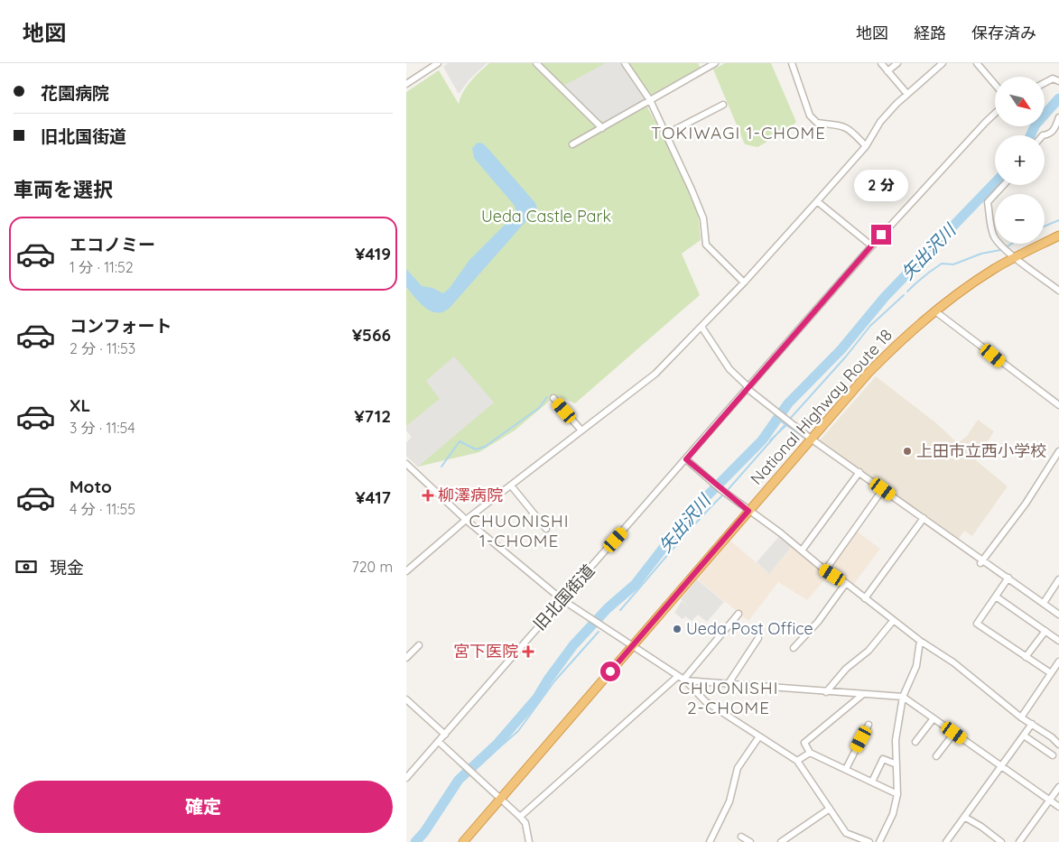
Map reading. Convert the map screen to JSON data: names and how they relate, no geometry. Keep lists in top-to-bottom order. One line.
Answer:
{"streets":{"highway":["National Highway Route 18"],"street":["旧北国街道"]},"districts":["TOKIWAGI 1-CHOME","CHUONISHI 1-CHOME","CHUONISHI 2-CHOME"],"water":["矢出沢川"],"parks":["Ueda Castle Park"],"places":{"other":["上田市立西小学校","Ueda Post Office"],"health":["柳澤病院","宮下医院"]},"north":"bottom right","page":{"header":"地図","nav":["地図","経路","保存済み"],"banner":["花園病院","旧北国街道"],"map_buttons":["+","−"],"heading":"車両を選択","bubble":"2 分","list":[{"name":"エコノミー","note":"1 分 · 11:52","value":"¥419"},{"name":"コンフォート","note":"2 分 · 11:53","value":"¥566"},{"name":"XL","note":"3 分 · 11:54","value":"¥712"},{"name":"Moto","note":"4 分 · 11:55","value":"¥417"}],"pay":["現金","720 m"],"buttons":"確定"}}
